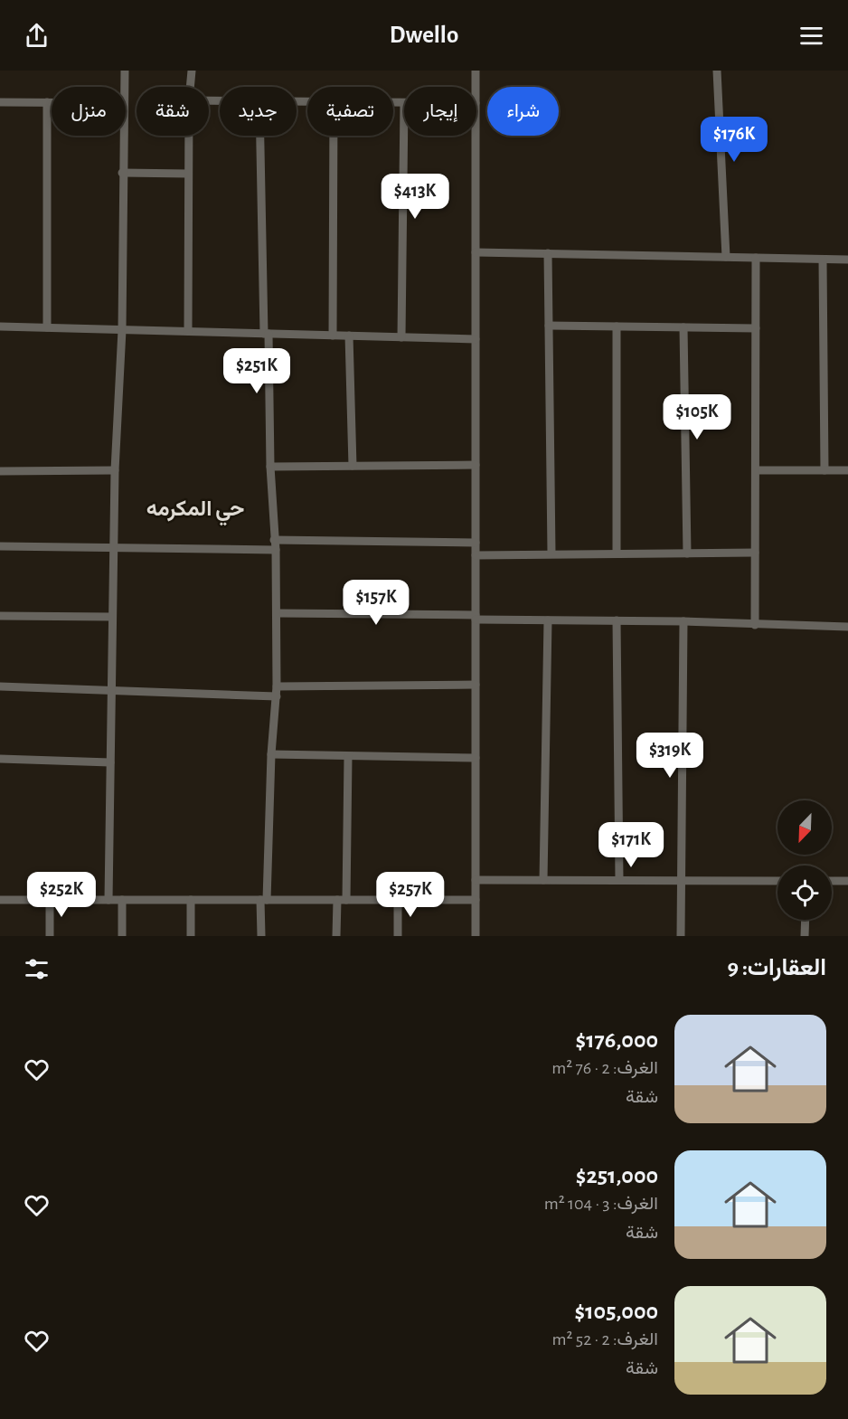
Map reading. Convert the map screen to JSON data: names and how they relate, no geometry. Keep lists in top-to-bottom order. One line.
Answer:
{"districts":["حي المكرمه"],"north":"bottom left","page":{"header":"Dwello","chip":["شراء","إيجار","تصفية","جديد","شقة","منزل"],"price":["$176K","$413K","$251K","$105K","$157K","$319K","$171K","$252K","$257K"],"heading":"العقارات: 9","list":[{"name":"$176,000","note":"الغرف: 2 · 76 m² · شقة"},{"name":"$251,000","note":"الغرف: 3 · 104 m² · شقة"},{"name":"$105,000","note":"الغرف: 2 · 52 m² · شقة"}]}}
